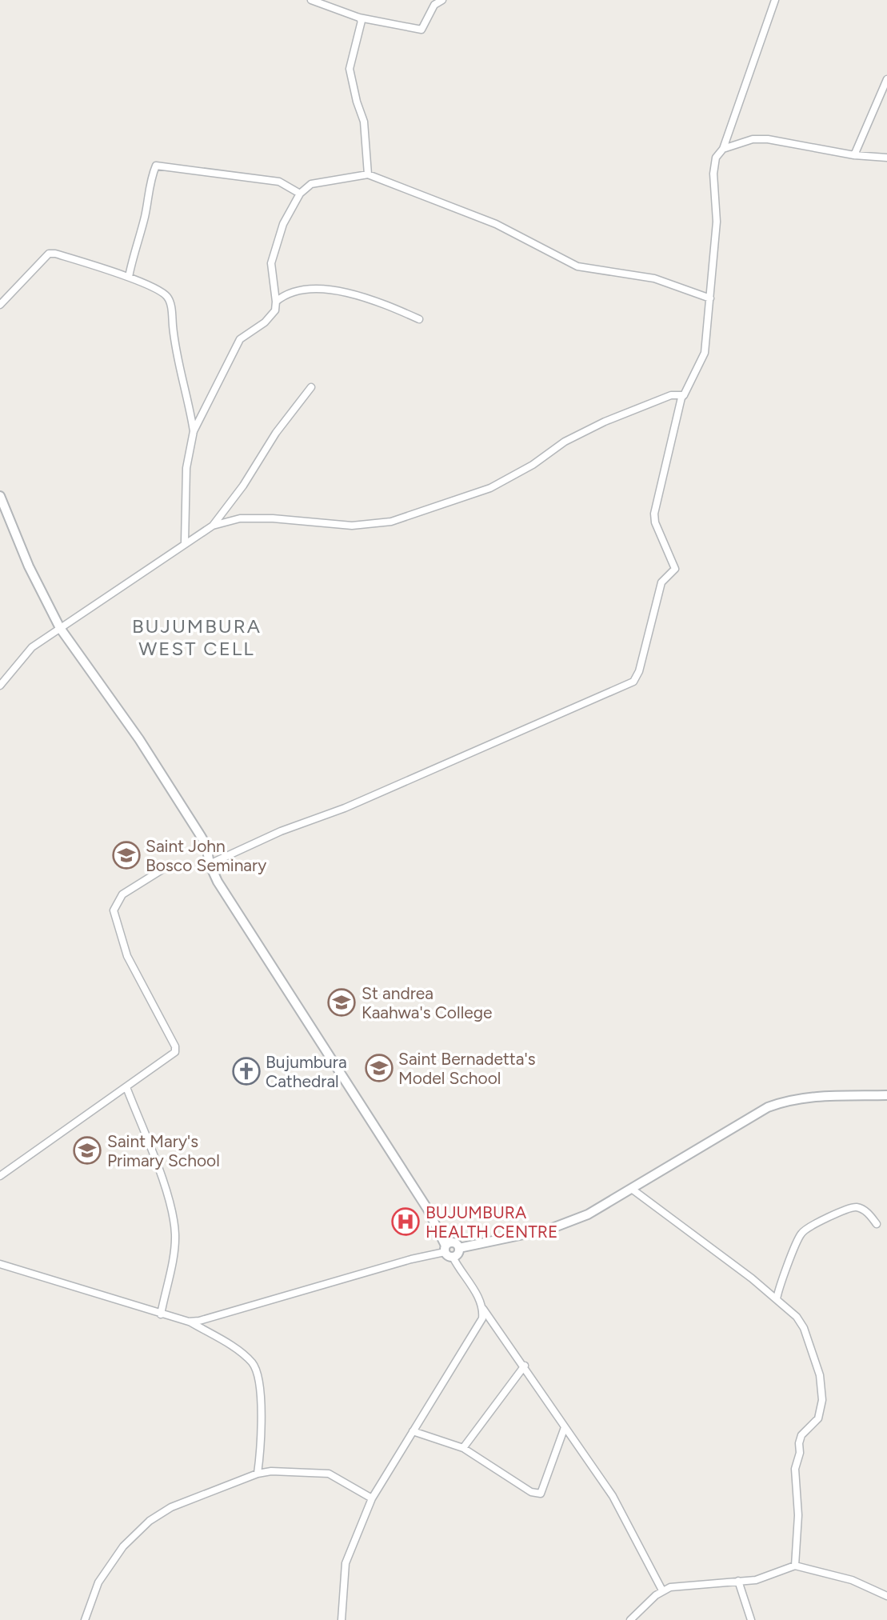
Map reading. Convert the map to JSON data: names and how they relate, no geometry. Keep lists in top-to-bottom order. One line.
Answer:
{"districts":["BUJUMBURA WEST CELL"],"places":{"school or university":["Saint John Bosco Seminary","St andrea Kaahwa's College","Saint Bernadetta's Model School","Saint Mary's Primary School"],"church":["Bujumbura Cathedral"],"hospital":["BUJUMBURA HEALTH CENTRE"]}}
